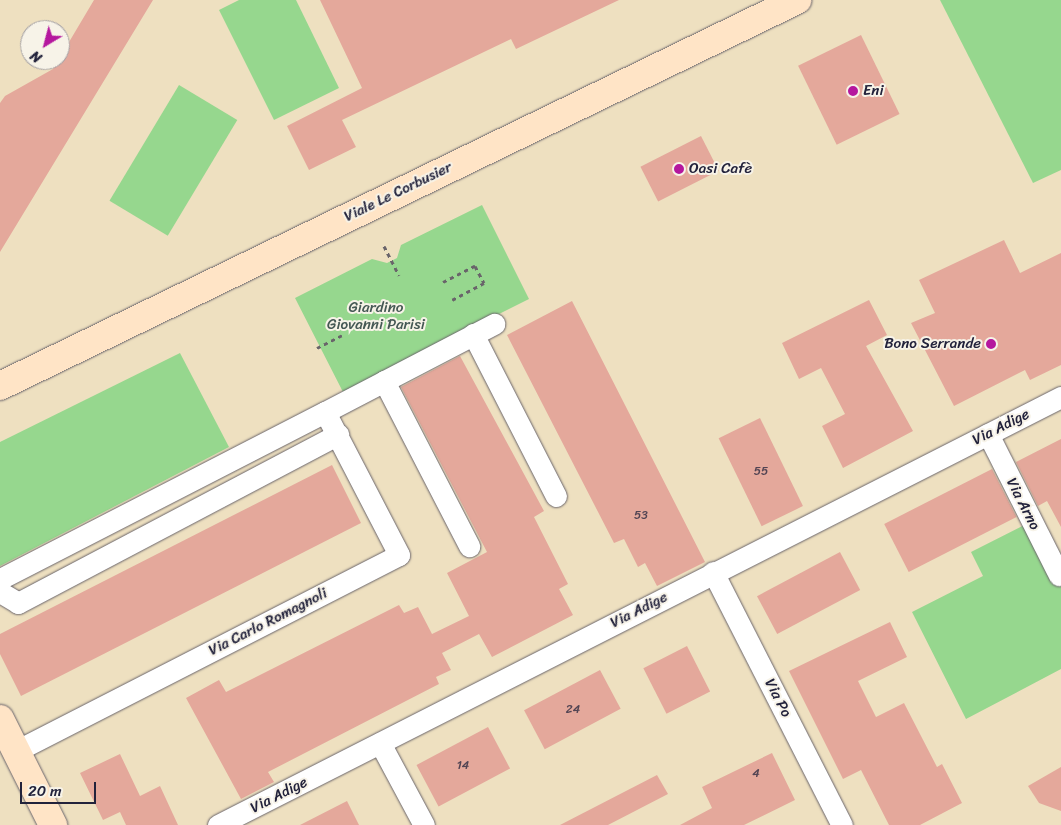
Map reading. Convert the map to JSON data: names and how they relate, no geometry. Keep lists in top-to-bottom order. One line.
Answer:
{"streets":{"street":["Viale Le Corbusier","Via Adige","Via Arno","Via Carlo Romagnoli","Via Po"]},"crossings":[["Via Adige","Via Arno"],["Via Adige","Via Po"]],"parks":["Giardino Giovanni Parisi"],"places":["Eni","Oasi Cafè","Bono Serrande"],"house_numbers":["55","53","24","14","4"],"scale_bar":"20 m","north":"bottom left"}
